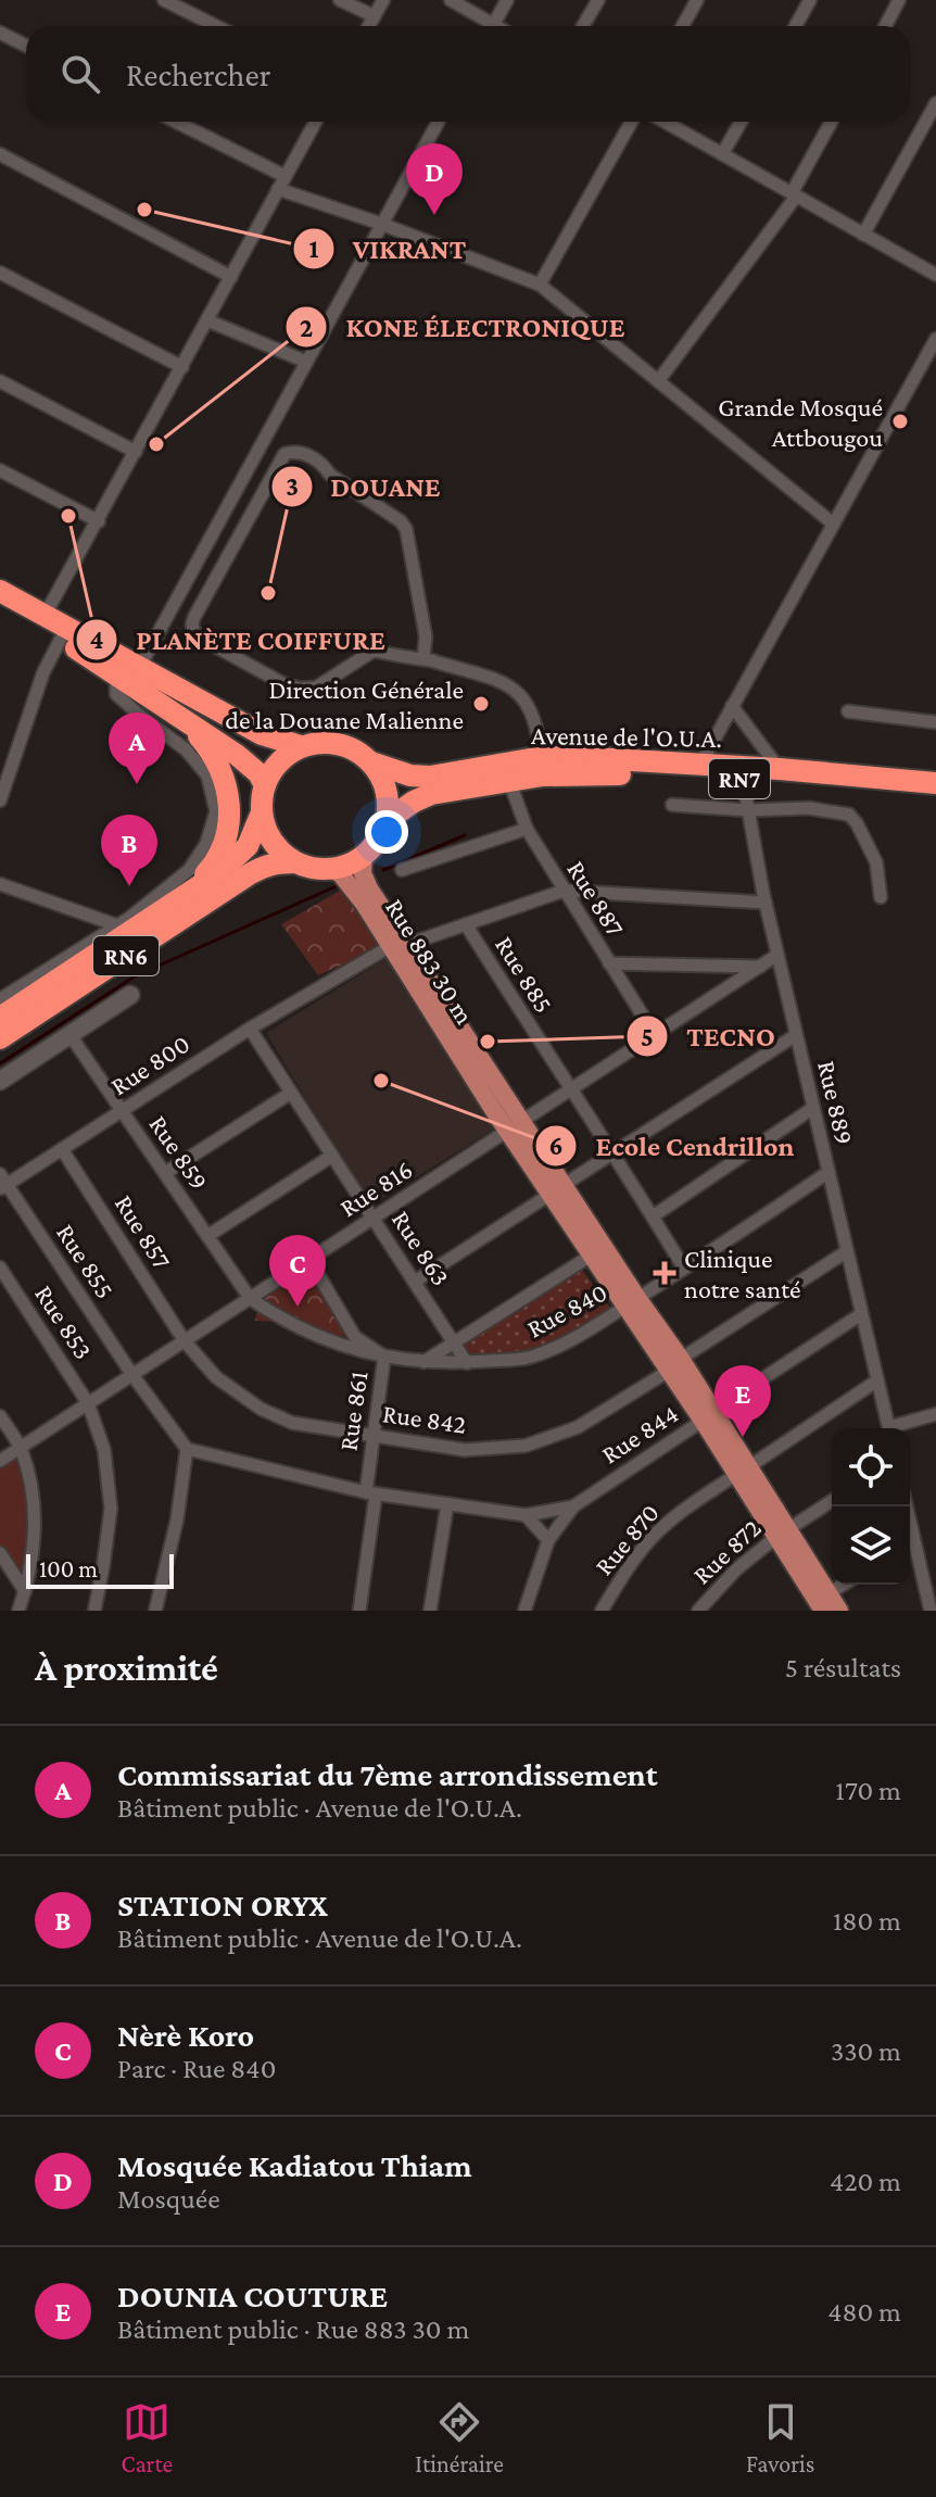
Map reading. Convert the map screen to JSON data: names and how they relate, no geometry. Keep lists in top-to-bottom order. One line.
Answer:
{"streets":{"highway":["Avenue de l'O.U.A.","RN7","RN6"],"main road":["Rue 883 30 m"],"street":["Rue 887","Rue 885","Rue 800","Rue 889","Rue 859","Rue 816","Rue 857","Rue 863","Rue 855","Rue 840","Rue 853","Rue 861","Rue 842","Rue 844","Rue 870","Rue 872"]},"crossings":[["Avenue de l'O.U.A.","Rue 887"],["Avenue de l'O.U.A.","RN6"],["Avenue de l'O.U.A.","Rue 883 30 m"],["Avenue de l'O.U.A.","Rue 889"],["Rue 887","Rue 816"],["RN6","Rue 883 30 m"],["Rue 883 30 m","Rue 800"],["Rue 885","Rue 816"],["Rue 885","Rue 840"],["Rue 800","Rue 859"],["Rue 800","Rue 857"],["Rue 800","Rue 863"],["Rue 800","Rue 855"],["Rue 889","Rue 816"],["Rue 889","Rue 840"],["Rue 889","Rue 842"],["Rue 889","Rue 844"],["Rue 889","Rue 870"],["Rue 859","Rue 816"],["Rue 859","Rue 840"],["Rue 816","Rue 857"],["Rue 816","Rue 863"],["Rue 816","Rue 855"],["Rue 816","Rue 840"],["Rue 816","Rue 853"],["Rue 816","Rue 861"],["Rue 816","Rue 842"],["Rue 857","Rue 842"],["Rue 863","Rue 840"],["Rue 840","Rue 861"],["Rue 861","Rue 842"]],"places":{"other":["VIKRANT","Grande Mosqué Attbougou","KONE ÉLECTRONIQUE","PLANÈTE COIFFURE","DOUANE","Direction Générale de la Douane Malienne","TECNO","Ecole Cendrillon"],"health":["Clinique notre santé"]},"scale_bar":"100 m","page":{"search":"Rechercher","pins":["D","A","B","C","E"],"scale":"100 m","heading":["À proximité","5 résultats"],"list":[{"mark":"A","name":"Commissariat du 7ème arrondissement","note":"Bâtiment public · Avenue de l'O.U.A.","value":"170 m"},{"mark":"B","name":"STATION ORYX","note":"Bâtiment public · Avenue de l'O.U.A.","value":"180 m"},{"mark":"C","name":"Nèrè Koro","note":"Parc · Rue 840","value":"330 m"},{"mark":"D","name":"Mosquée Kadiatou Thiam","note":"Mosquée","value":"420 m"},{"mark":"E","name":"DOUNIA COUTURE","note":"Bâtiment public · Rue 883 30 m","value":"480 m"}],"nav":["Carte","Itinéraire","Favoris"]}}
